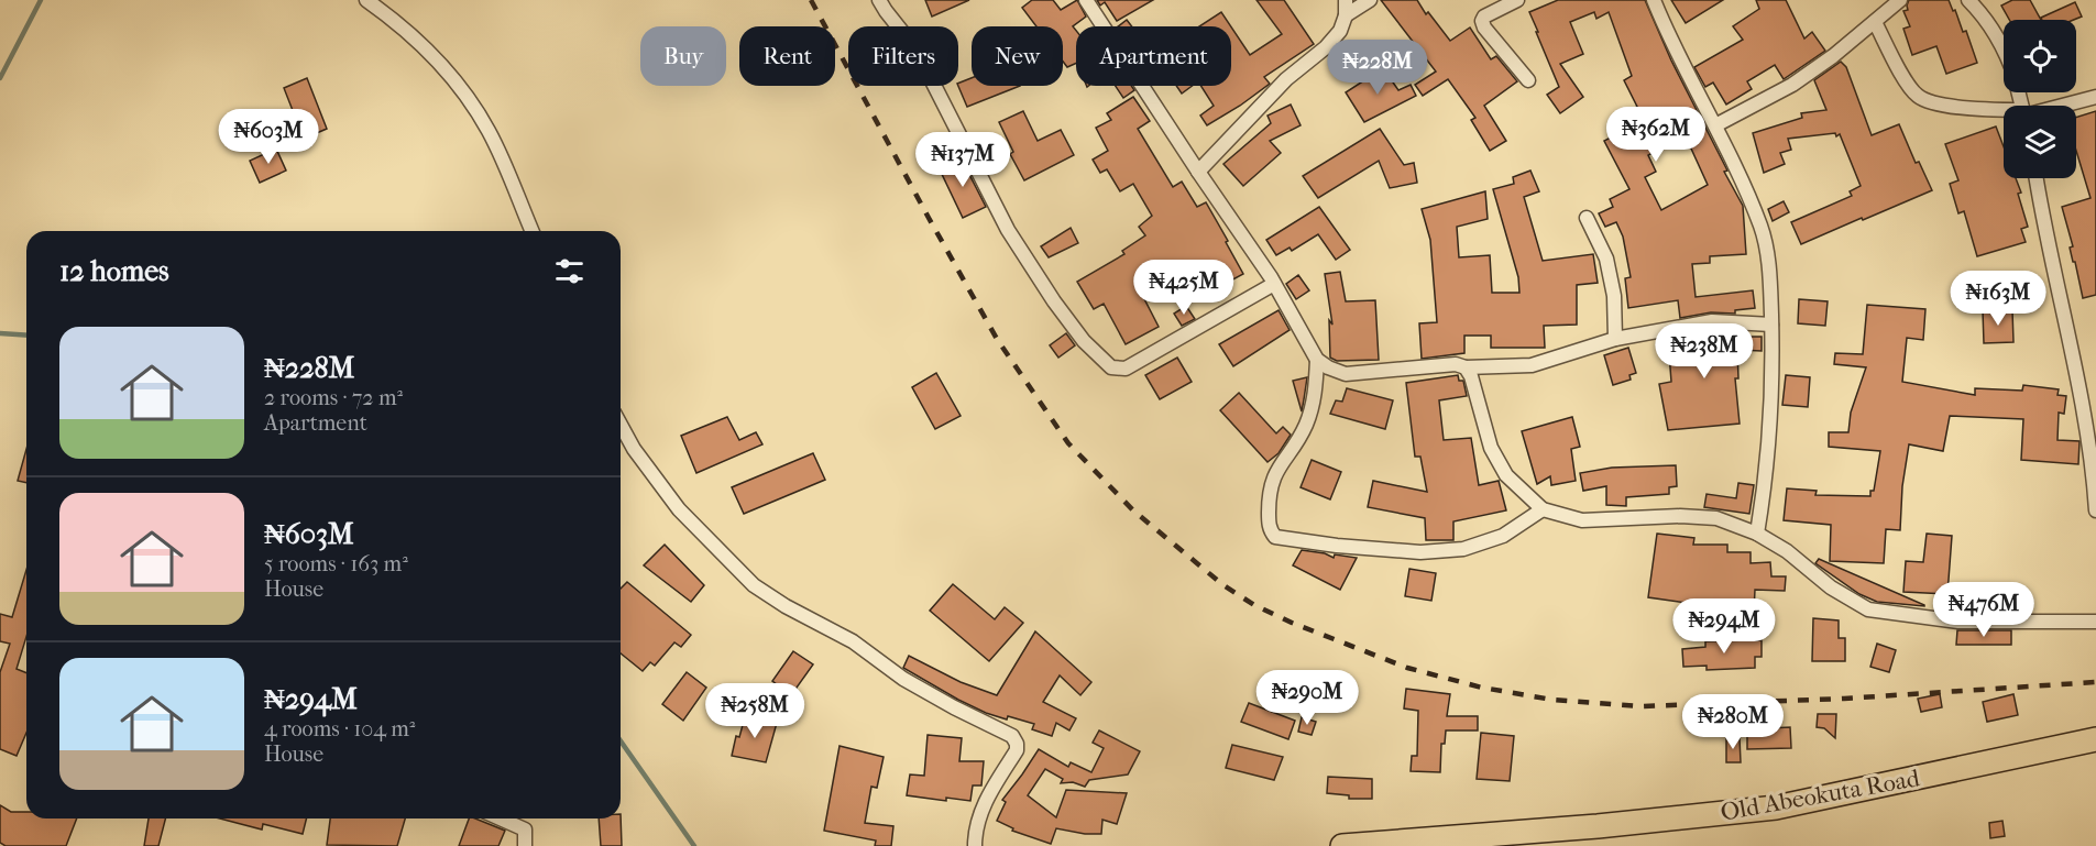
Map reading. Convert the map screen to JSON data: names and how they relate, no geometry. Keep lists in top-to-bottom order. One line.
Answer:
{"streets":{"highway":["Old Abeokuta Road"]},"page":{"chip":["Buy","Rent","Filters","New","Apartment"],"price":["₦228M","₦362M","₦603M","₦137M","₦425M","₦163M","₦238M","₦476M","₦294M","₦290M","₦258M","₦280M"],"heading":"12 homes","list":[{"name":"₦228M","note":"2 rooms · 72 m² · Apartment"},{"name":"₦603M","note":"5 rooms · 163 m² · House"},{"name":"₦294M","note":"4 rooms · 104 m² · House"}]}}
